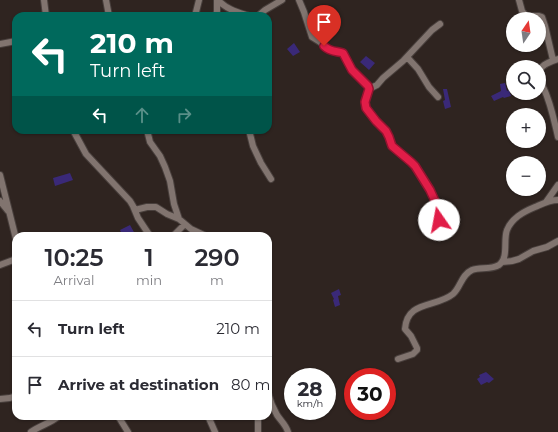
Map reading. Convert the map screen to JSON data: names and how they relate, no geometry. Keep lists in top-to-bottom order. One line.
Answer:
{"north":"top","page":{"map_buttons":["+","−"],"turn":["210 m","Turn left"],"eta":["10:25","Arrival","1","min","290","m"],"list":[{"name":"Turn left","value":"210 m"},{"name":"Arrive at destination","value":"80 m"}],"speed":"28 km/h","limit":"30"}}
